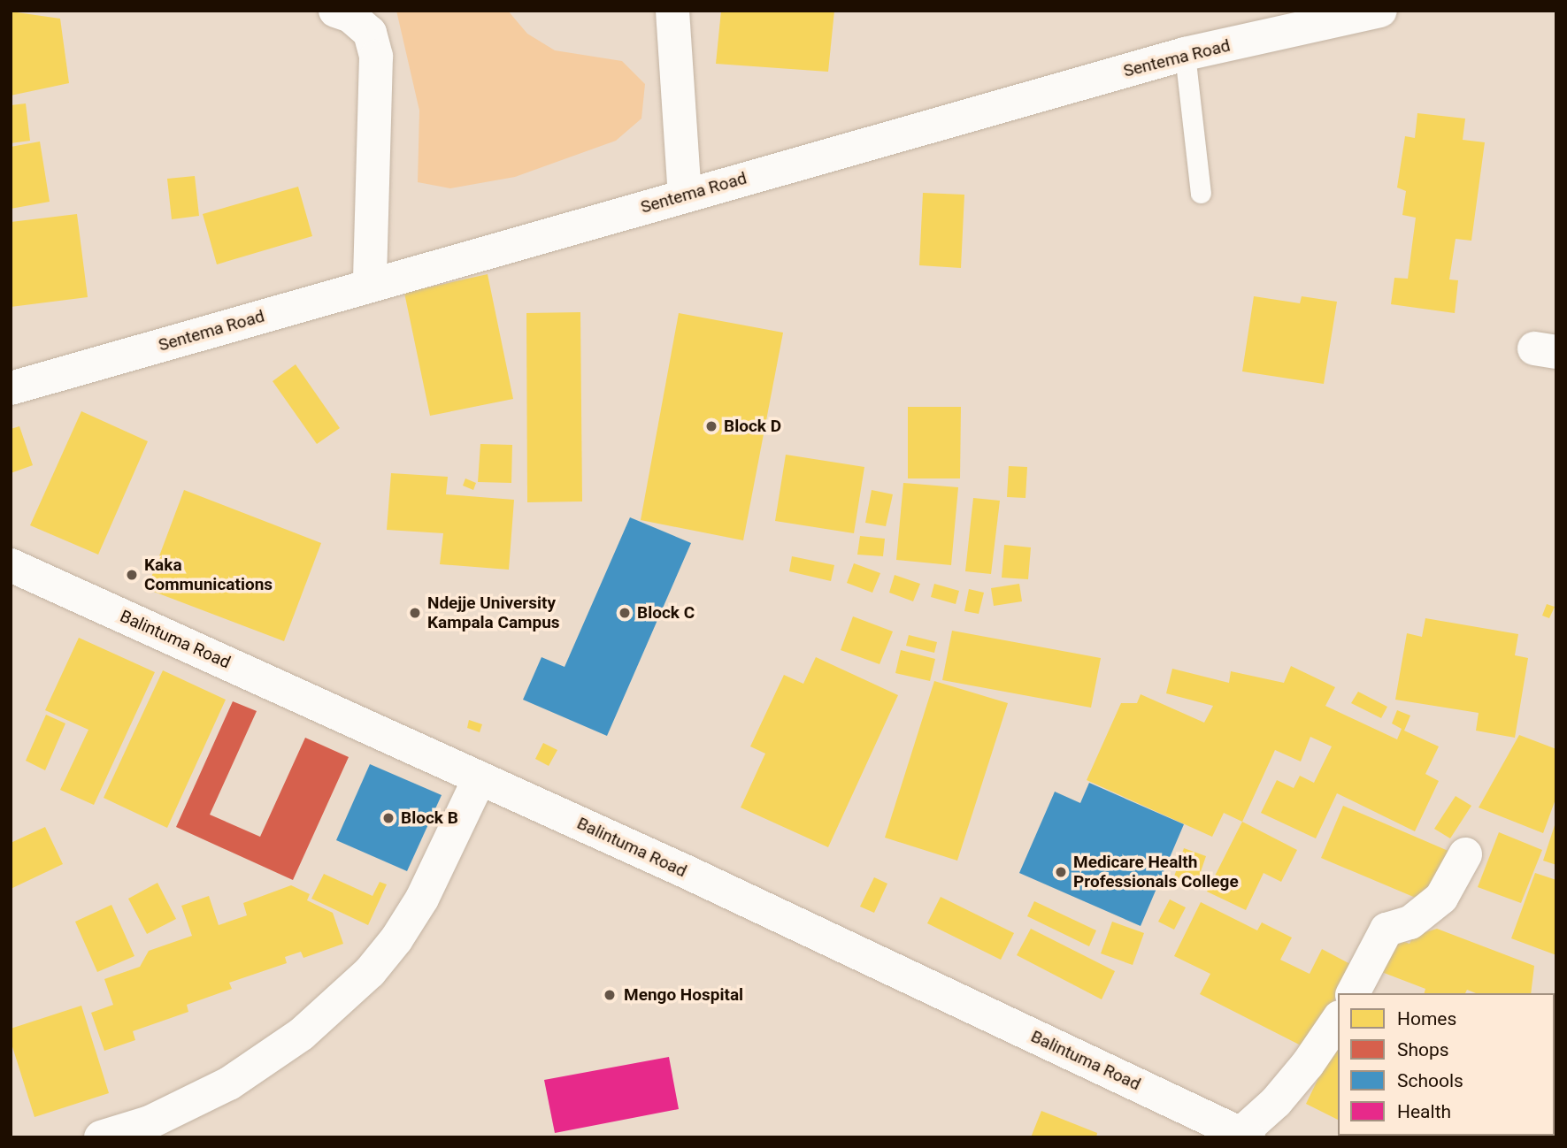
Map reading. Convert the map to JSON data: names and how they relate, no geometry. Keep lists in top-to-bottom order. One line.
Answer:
{"streets":{"main road":["Sentema Road","Balintuma Road"]},"places":["Block D","Kaka Communications","Ndejje University Kampala Campus","Block C","Block B","Medicare Health Professionals College","Mengo Hospital"],"legend":["Homes","Shops","Schools","Health"]}
